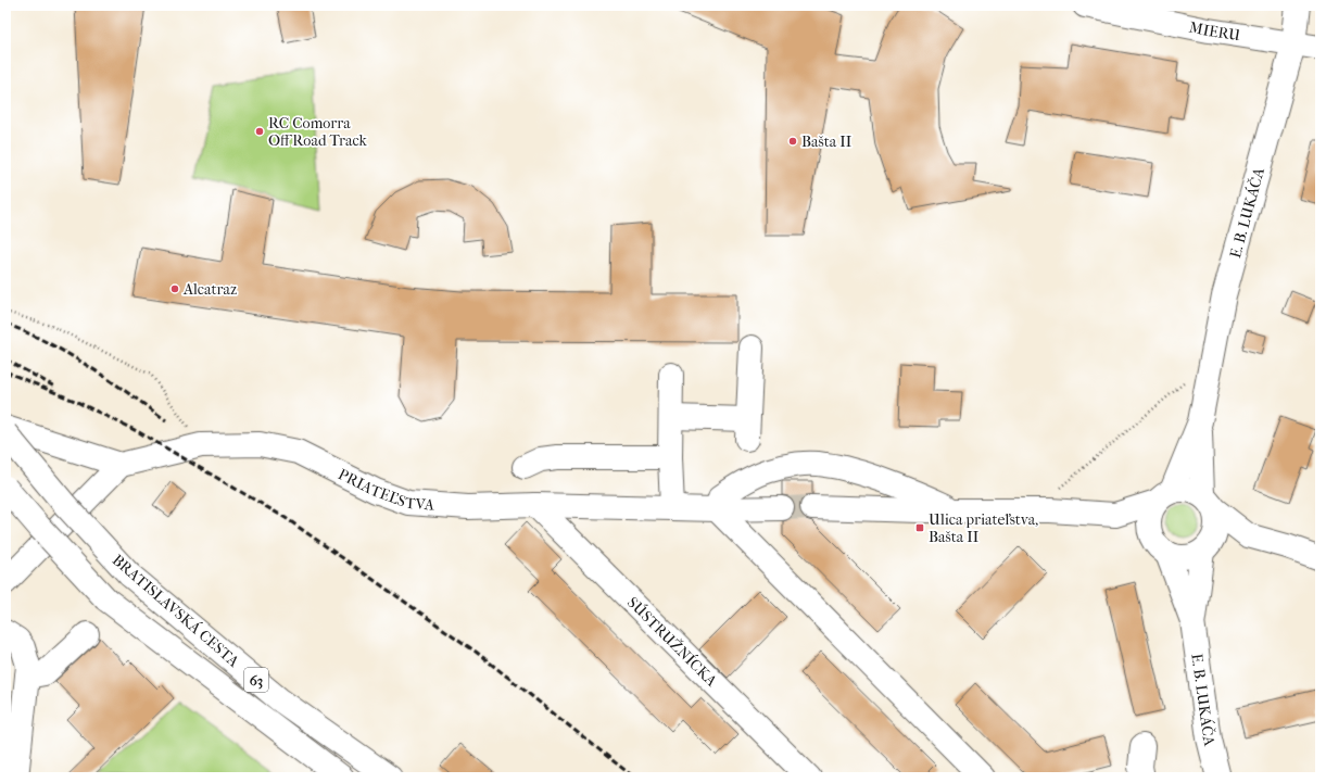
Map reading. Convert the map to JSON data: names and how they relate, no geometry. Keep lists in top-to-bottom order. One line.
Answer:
{"streets":{"street":["MIERU","E. B. LUKÁČA","PRIATEĽSTVA","BRATISLAVSKÁ CESTA","SÚSTRUŽNÍCKA","63"]},"crossings":[["MIERU","E. B. LUKÁČA"],["PRIATEĽSTVA","SÚSTRUŽNÍCKA"]],"places":{"other":["RC Comorra Off Road Track","Bašta II","Alcatraz"],"transit":["Ulica priateľstva, Bašta II"]}}
